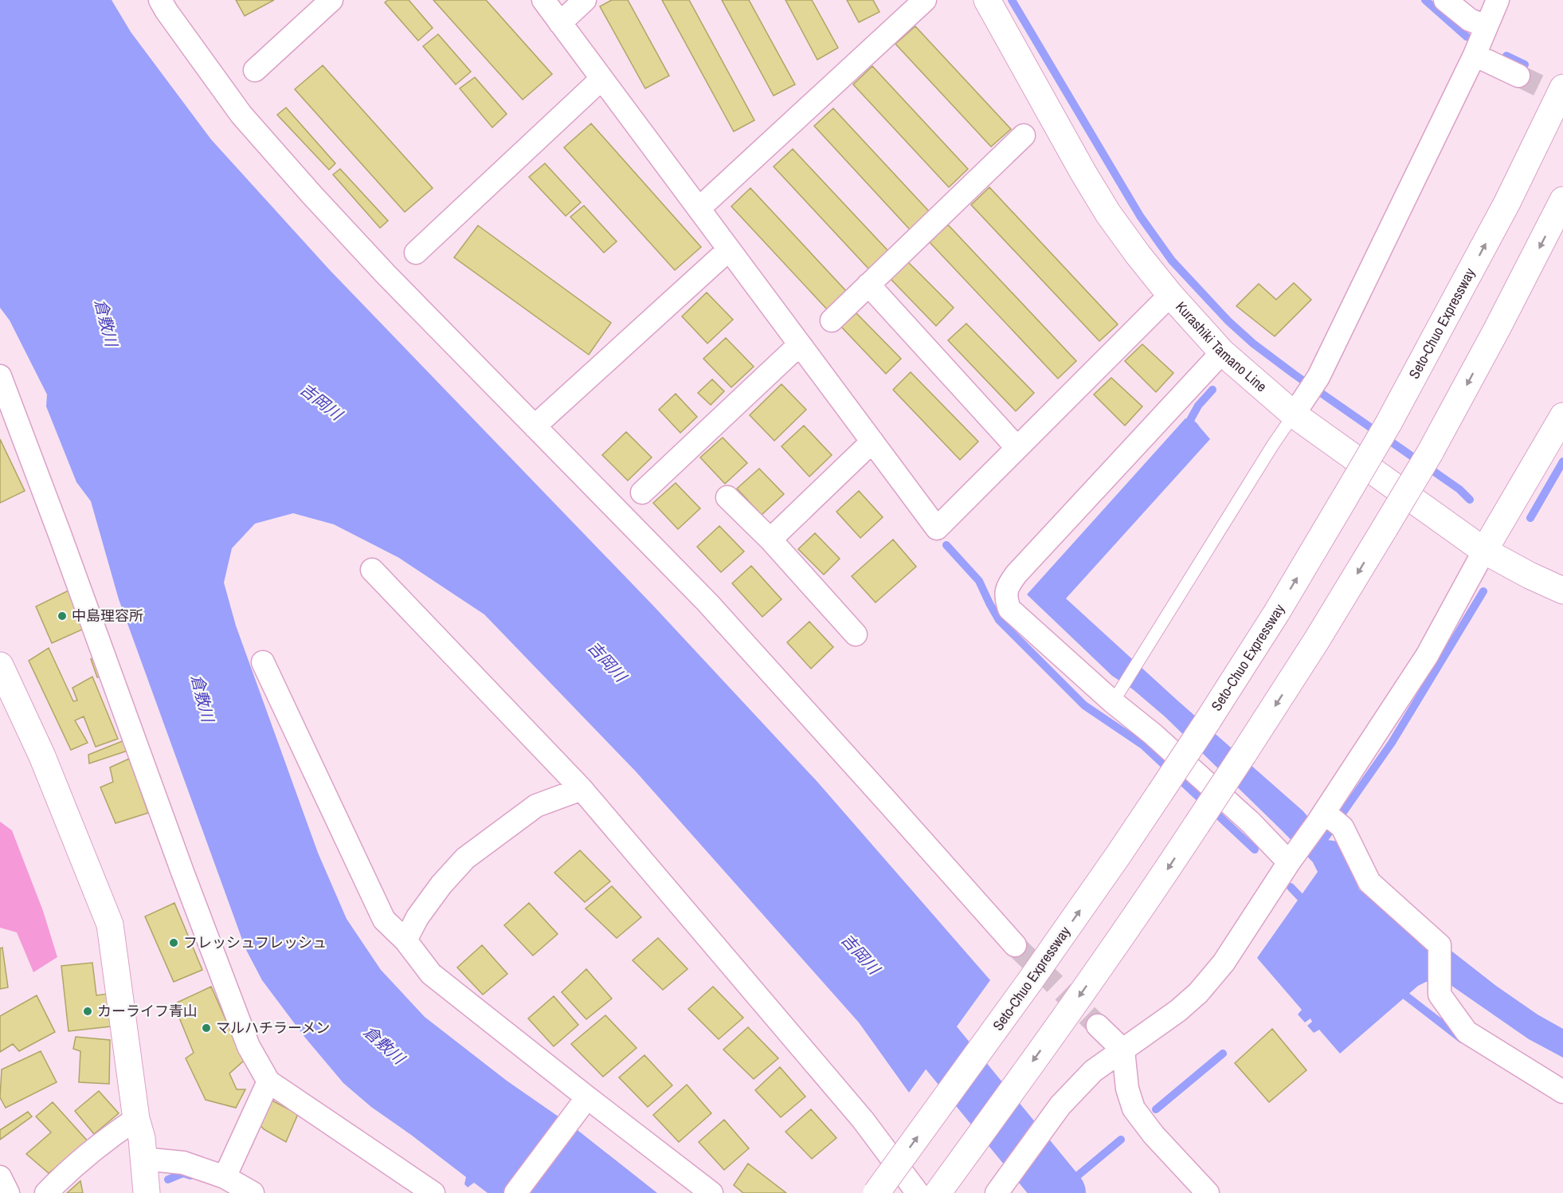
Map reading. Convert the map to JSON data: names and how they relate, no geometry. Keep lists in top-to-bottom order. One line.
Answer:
{"streets":{"main road":["Seto-Chuo Expressway","Kurashiki Tamano Line"]},"water":["倉敷川","吉岡川"],"places":["中島理容所","フレッシュフレッシュ","カーライフ青山","マルハチラーメン"]}
